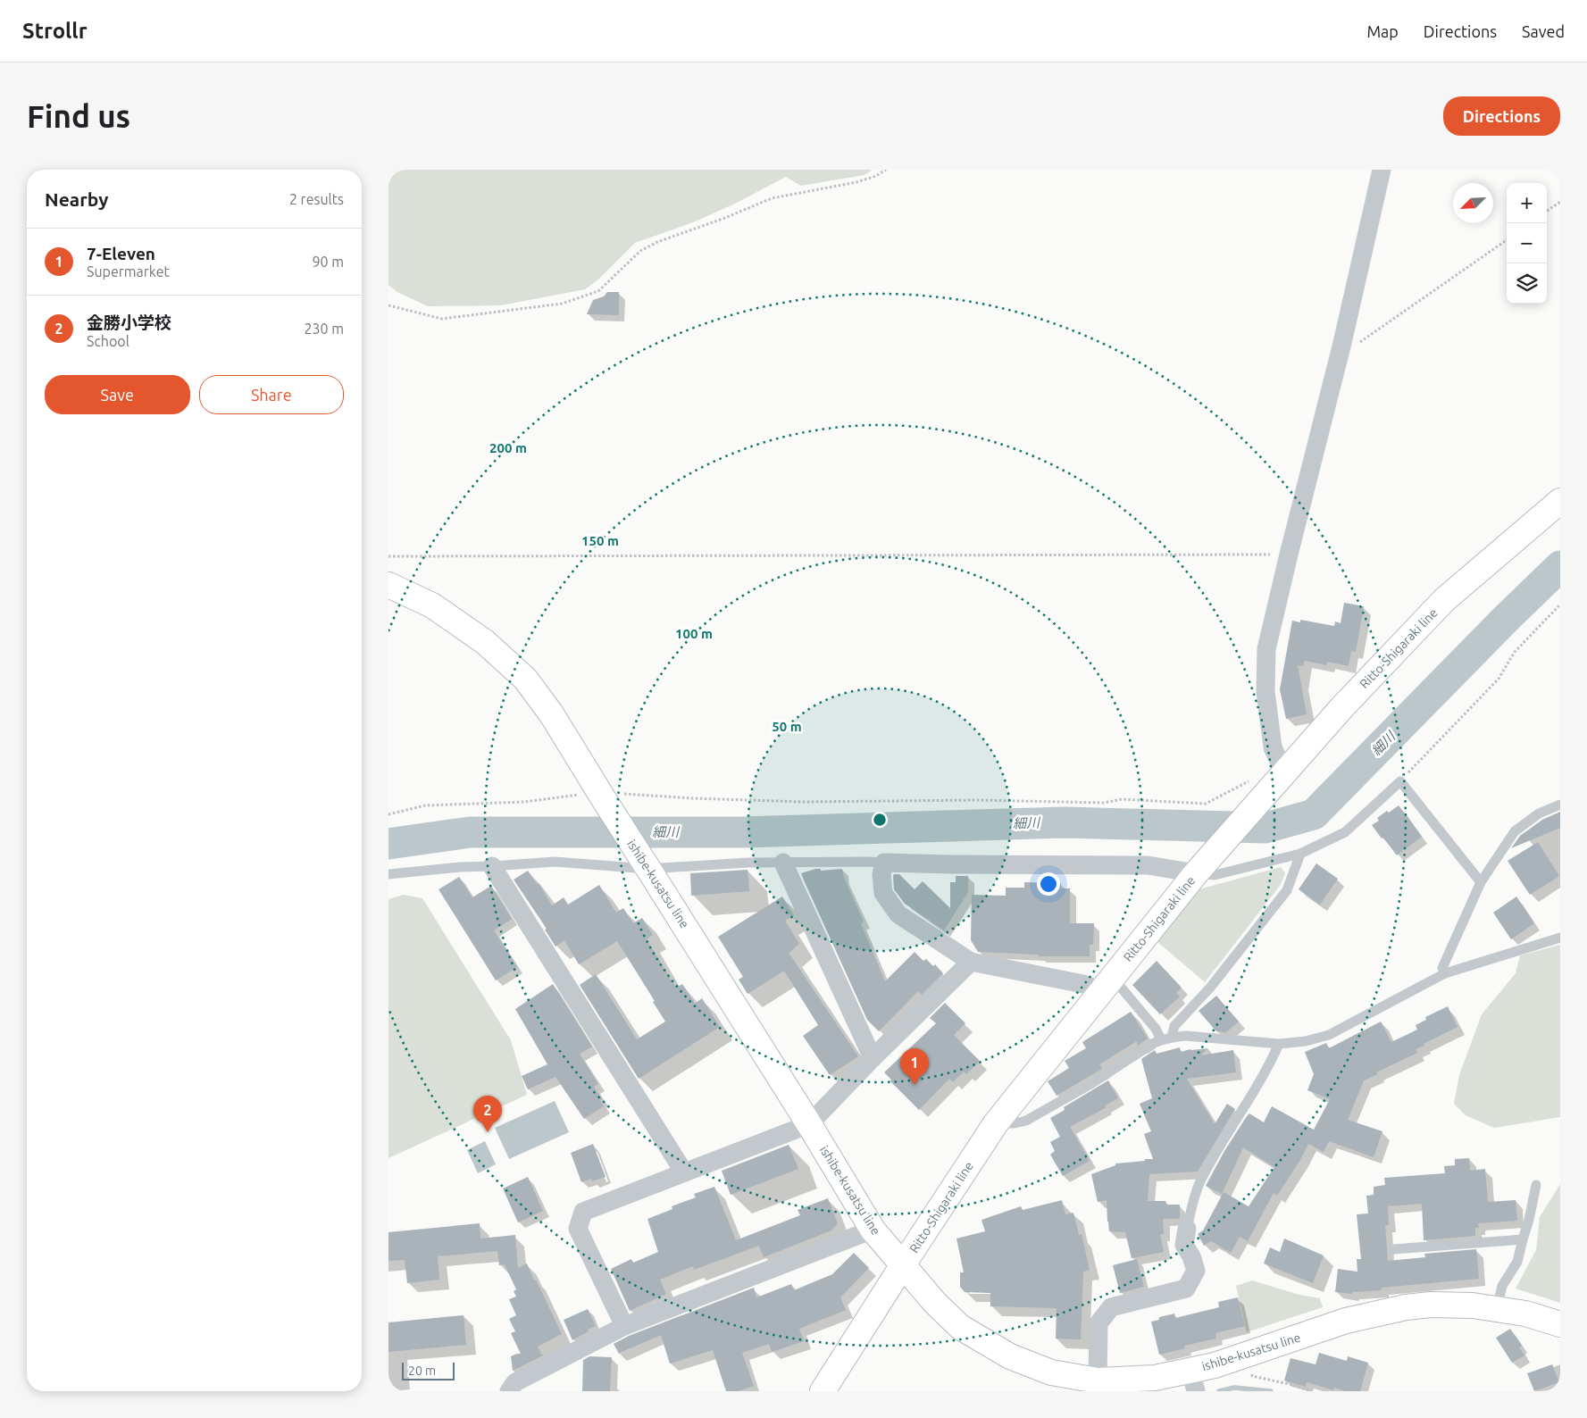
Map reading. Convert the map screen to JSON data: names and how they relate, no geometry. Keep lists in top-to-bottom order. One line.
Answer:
{"streets":{"main road":["Ritto-Shigaraki line","ishibe-kusatsu line"]},"crossings":[["Ritto-Shigaraki line","ishibe-kusatsu line"]],"water":["細川"],"scale_bar":"20 m","north":"bottom left","page":{"header":"Strollr","nav":["Map","Directions","Saved"],"buttons":["Directions",["Save","Share"]],"title":"Find us","heading":["Nearby","2 results"],"map_buttons":["+","−"],"list":[{"mark":"1","name":"7-Eleven","note":"Supermarket","value":"90 m"},{"mark":"2","name":"金勝小学校","note":"School","value":"230 m"}],"pins":["1","2"],"scale":"20 m"},"rings":["200 m","150 m","100 m","50 m"]}
